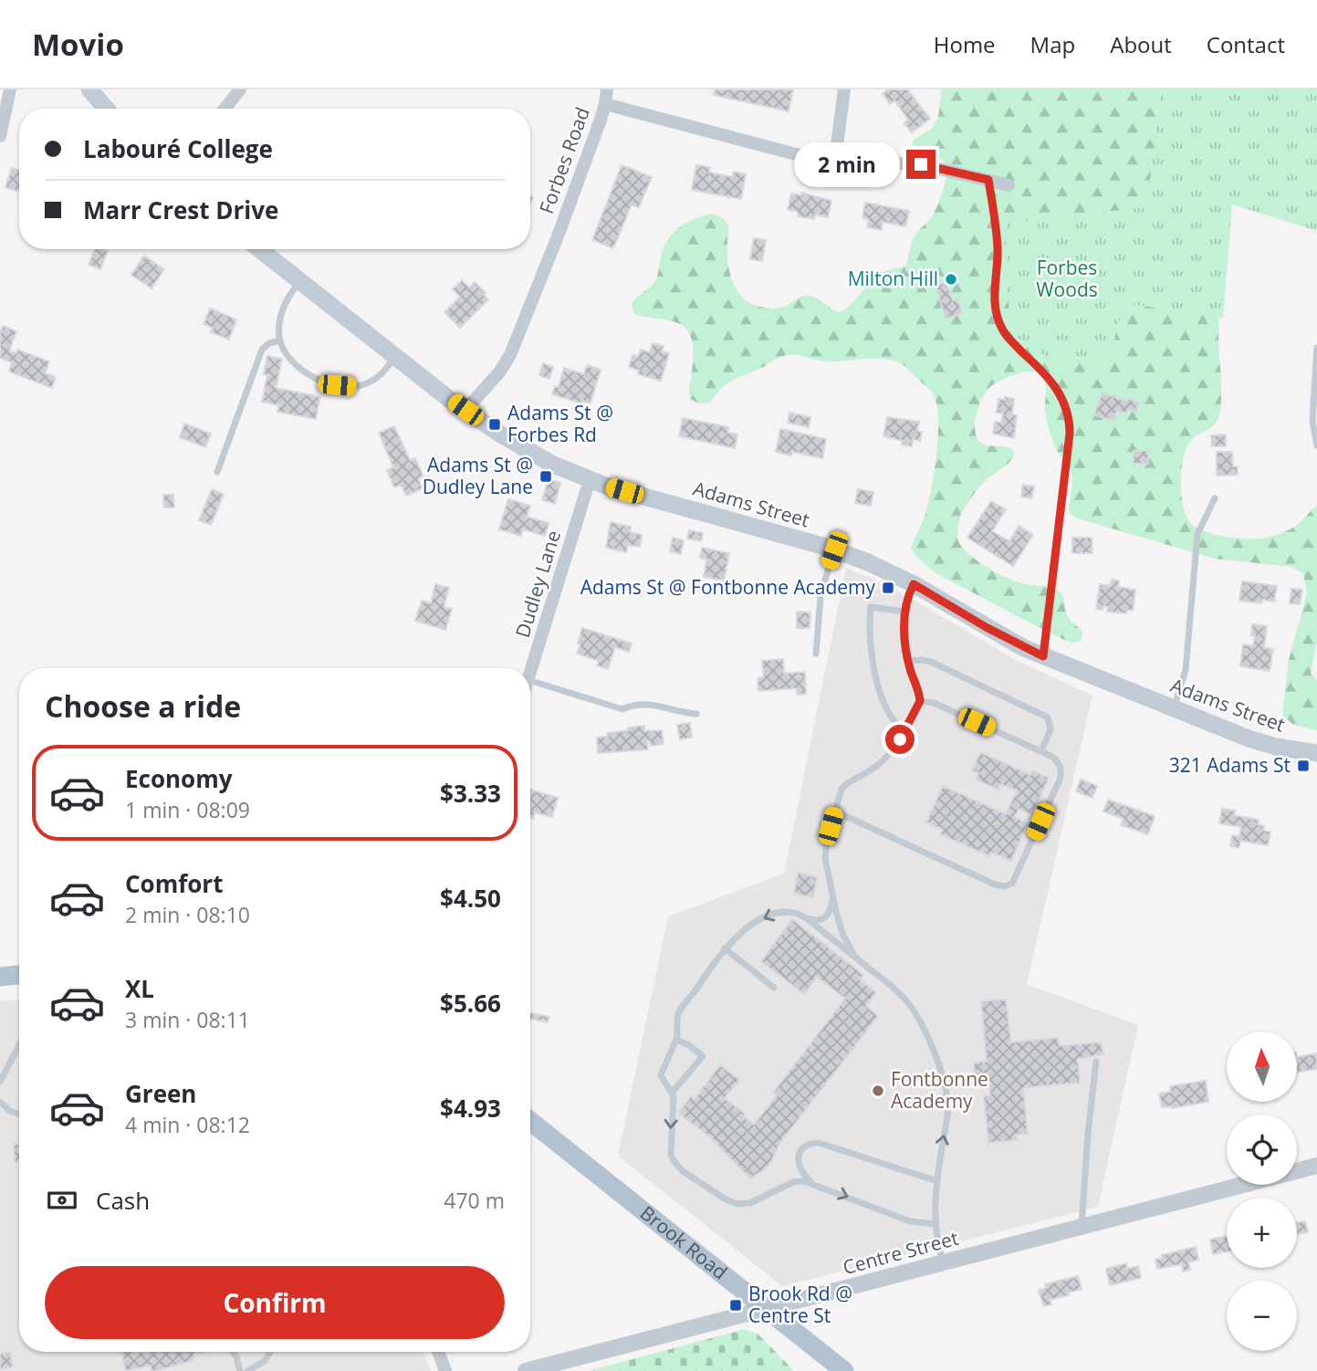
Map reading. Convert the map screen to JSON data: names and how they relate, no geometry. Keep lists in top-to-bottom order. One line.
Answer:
{"streets":{"main road":["Adams Street","Brook Road"],"street":["Forbes Road","Dudley Lane","Centre Street"]},"crossings":[["Forbes Road","Adams Street"],["Adams Street","Dudley Lane"],["Brook Road","Centre Street"]],"parks":["Forbes Woods"],"places":{"other":["Milton Hill","Fontbonne Academy"],"transit":["Adams St @ Forbes Rd","Adams St @ Dudley Lane","Adams St @ Fontbonne Academy","321 Adams St","Brook Rd @ Centre St"]},"north":"top","page":{"header":"Movio","nav":["Home","Map","About","Contact"],"banner":["Labouré College","Marr Crest Drive"],"bubble":"2 min","heading":"Choose a ride","list":[{"name":"Economy","note":"1 min · 08:09","value":"$3.33"},{"name":"Comfort","note":"2 min · 08:10","value":"$4.50"},{"name":"XL","note":"3 min · 08:11","value":"$5.66"},{"name":"Green","note":"4 min · 08:12","value":"$4.93"}],"map_buttons":["+","−"],"pay":["Cash","470 m"],"buttons":"Confirm"}}
